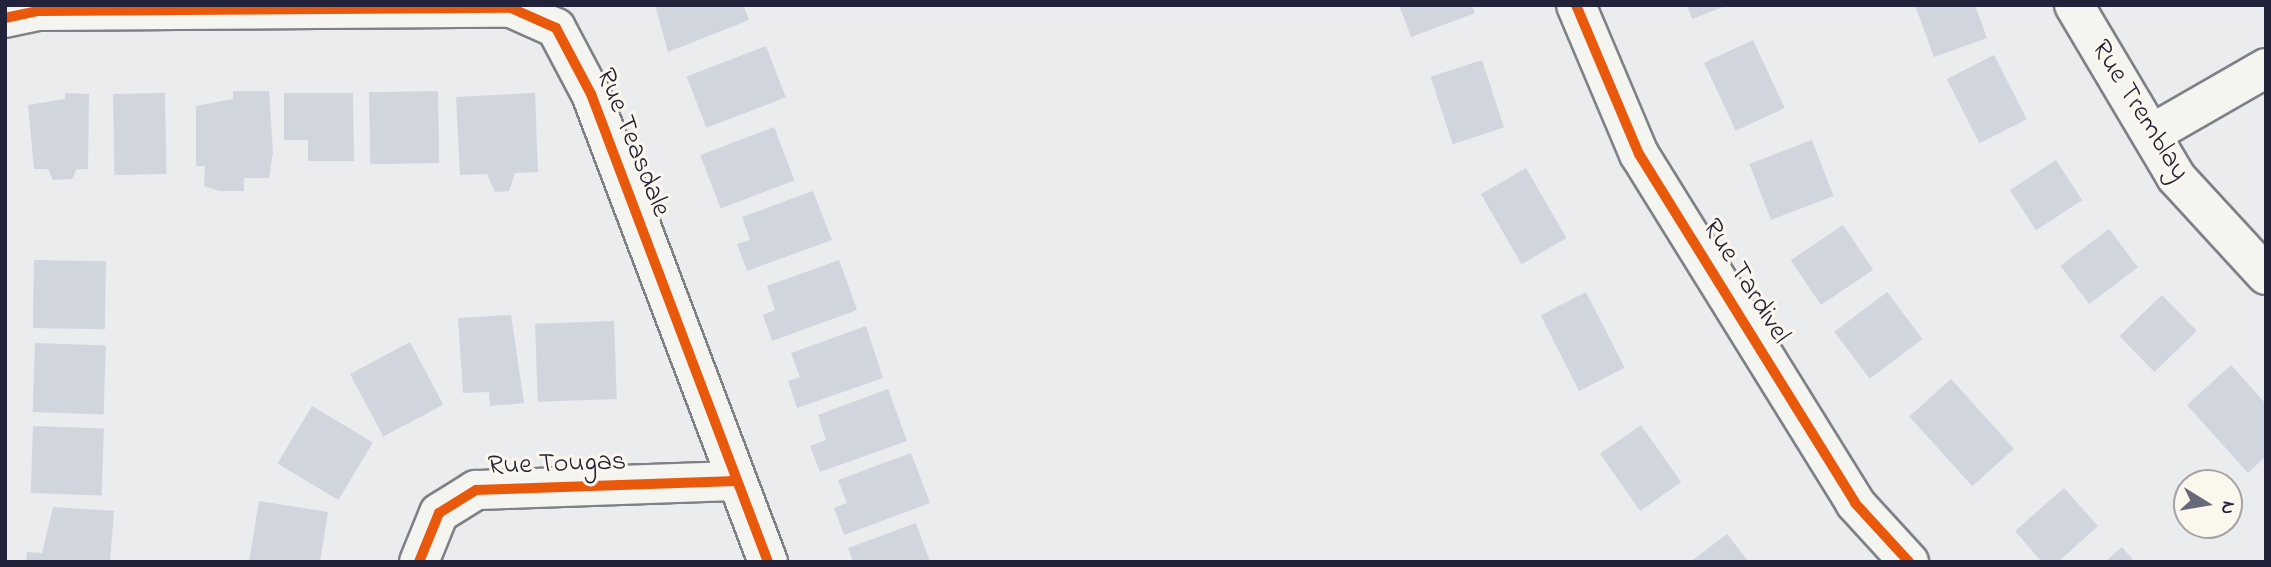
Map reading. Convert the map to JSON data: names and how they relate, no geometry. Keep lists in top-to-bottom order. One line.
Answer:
{"streets":{"street":["Rue Tremblay","Rue Teasdale","Rue Tardivel","Rue Tougas"]},"crossings":[["Rue Teasdale","Rue Tougas"]],"north":"right"}
